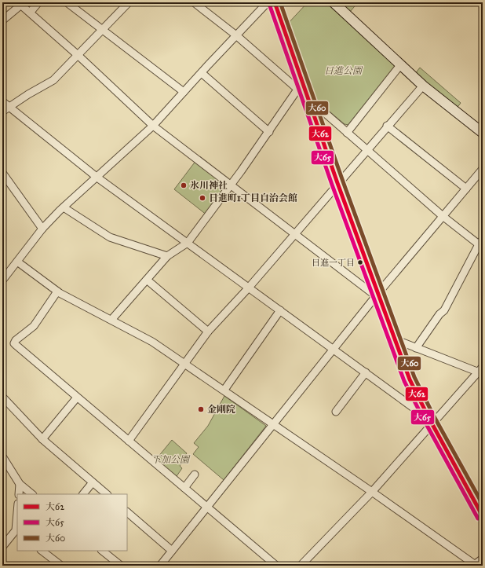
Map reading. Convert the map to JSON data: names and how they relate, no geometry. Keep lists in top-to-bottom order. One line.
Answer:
{"parks":["日進公園","下加公園"],"places":["氷川神社","日進町1丁目自治会館","日進一丁目","金剛院"],"lines":["transit line 大62","transit line 大60","transit line 大65"],"legend":["大62","大65","大60"]}
